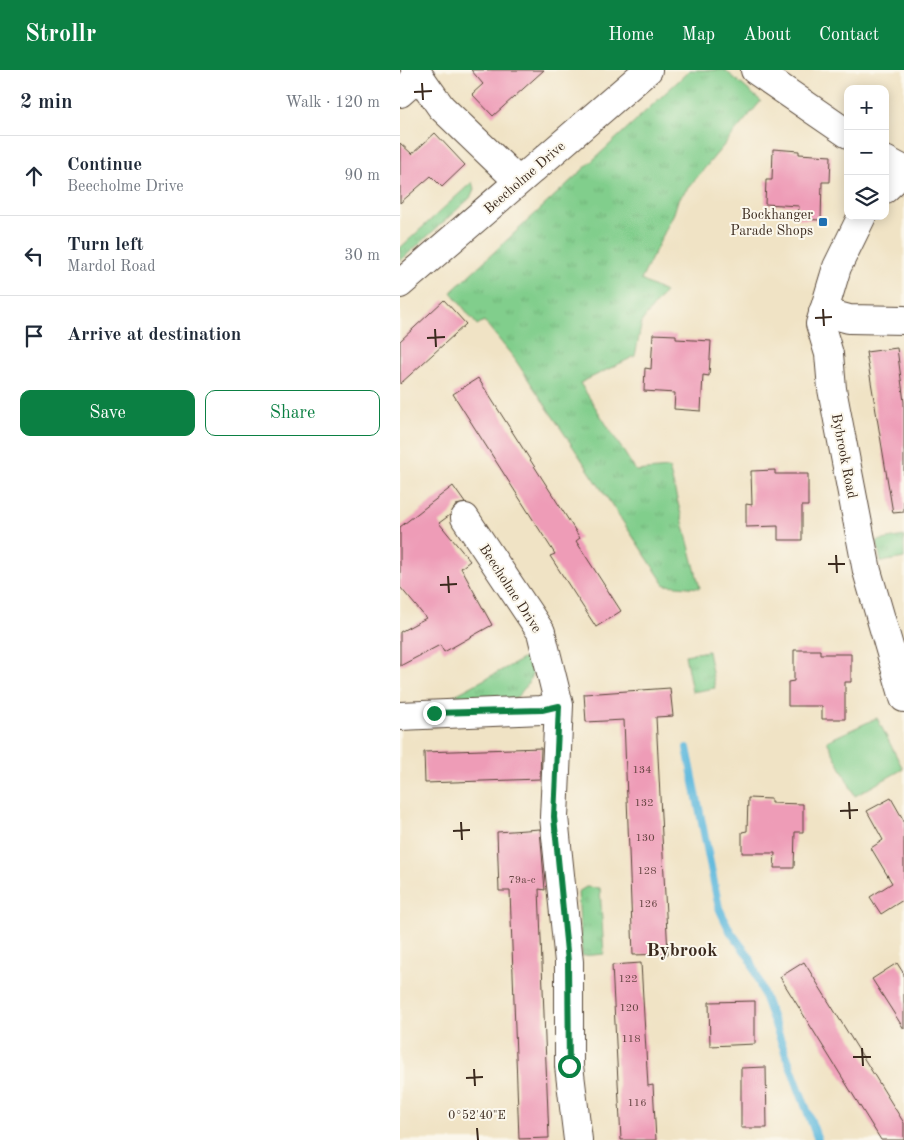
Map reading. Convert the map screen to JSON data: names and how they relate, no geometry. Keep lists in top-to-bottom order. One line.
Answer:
{"streets":{"street":["Beecholme Drive","Bybrook Road"]},"districts":["Bybrook"],"places":{"transit":["Bockhanger Parade Shops"]},"house_numbers":["134","132","130","128","79a-c","126","122","120","118","116"],"page":{"header":"Strollr","nav":["Home","Map","About","Contact"],"heading":["2 min","Walk · 120 m"],"map_buttons":["+","−"],"list":[["Continue","Beecholme Drive","90 m"],["Turn left","Mardol Road","30 m"],"Arrive at destination"],"buttons":["Save","Share"]},"coordinates":["0°52'40\"E"]}
